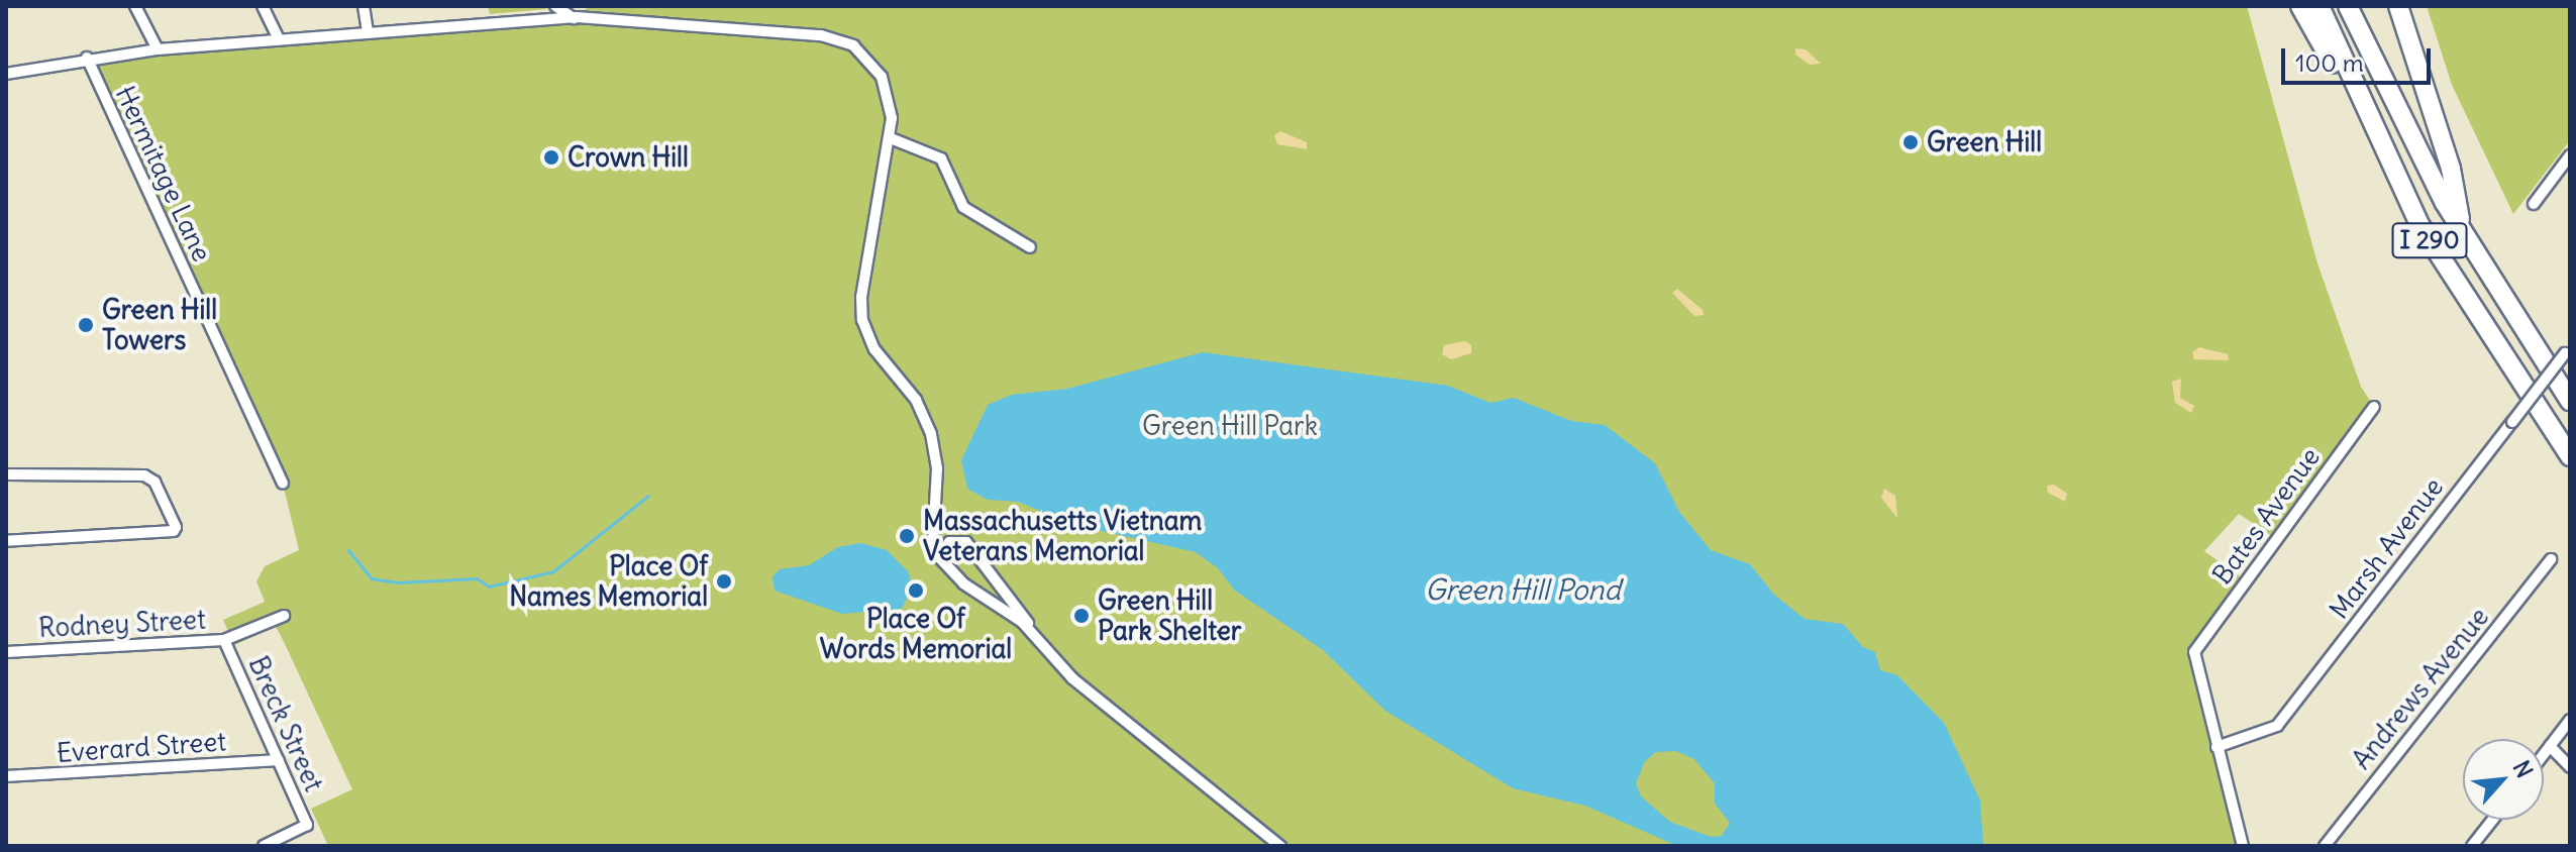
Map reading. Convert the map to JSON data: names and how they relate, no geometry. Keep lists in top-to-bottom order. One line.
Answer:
{"streets":{"highway":["I 290"],"street":["Hermitage Lane","Bates Avenue","Marsh Avenue","Rodney Street","Andrews Avenue","Breck Street","Everard Street"]},"crossings":[["Bates Avenue","Marsh Avenue"],["Rodney Street","Breck Street"],["Breck Street","Everard Street"]],"water":["Green Hill Pond"],"parks":["Green Hill Park"],"places":["Green Hill","Crown Hill","Green Hill Towers","Massachusetts Vietnam Veterans Memorial","Place Of Names Memorial","Place Of Words Memorial","Green Hill Park Shelter"],"scale_bar":"100 m","north":"top right"}
